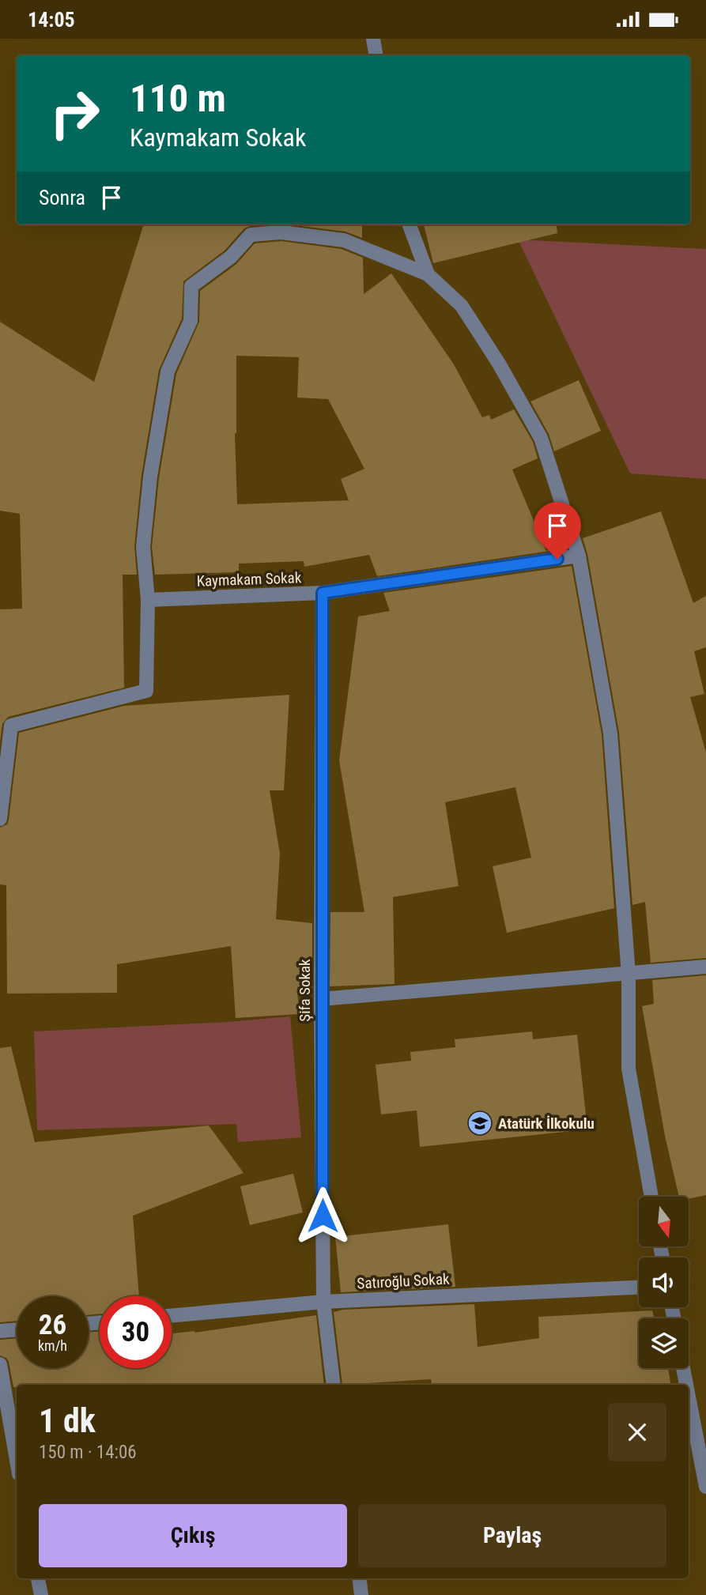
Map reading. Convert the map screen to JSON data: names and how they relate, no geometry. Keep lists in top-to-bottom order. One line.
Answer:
{"streets":{"street":["Kaymakam Sokak","Şifa Sokak","Satıroğlu Sokak"]},"crossings":[["Kaymakam Sokak","Şifa Sokak"],["Şifa Sokak","Satıroğlu Sokak"]],"places":{"school or university":["Atatürk İlkokulu"]},"north":"bottom","page":{"status":"14:05","turn":["110 m","Kaymakam Sokak"],"then":"Sonra","speed":"26 km/h","limit":"30","heading":["1 dk","150 m · 14:06"],"buttons":["Çıkış","Paylaş"]}}
